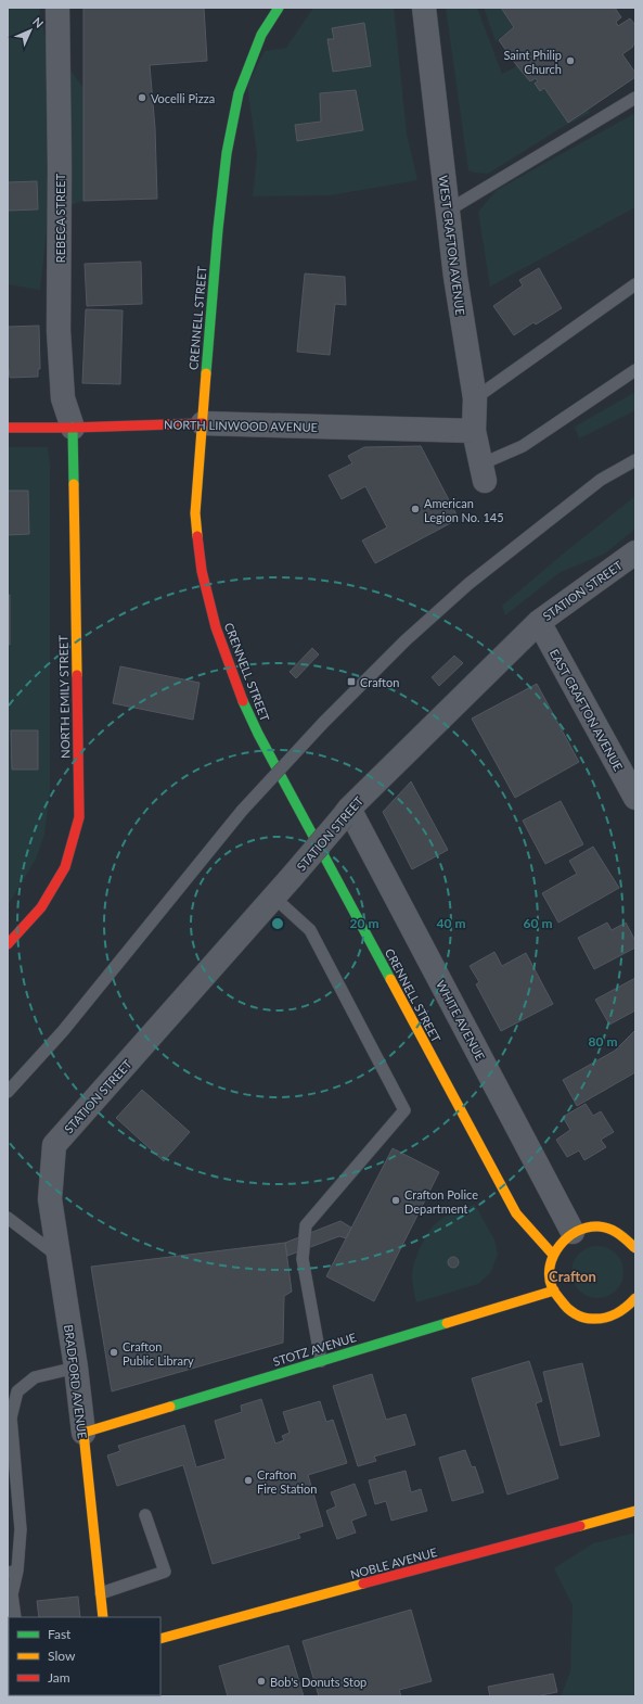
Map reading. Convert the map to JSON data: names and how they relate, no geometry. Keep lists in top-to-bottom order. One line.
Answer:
{"streets":{"main road":["CRENNELL STREET","NORTH LINWOOD AVENUE","NORTH EMILY STREET","STOTZ AVENUE","BRADFORD AVENUE","NOBLE AVENUE"],"street":["REBECA STREET","WEST CRAFTON AVENUE","STATION STREET","EAST CRAFTON AVENUE","WHITE AVENUE"]},"crossings":[["REBECA STREET","NORTH LINWOOD AVENUE"],["REBECA STREET","NORTH EMILY STREET"],["WEST CRAFTON AVENUE","NORTH LINWOOD AVENUE"],["CRENNELL STREET","NORTH LINWOOD AVENUE"],["NORTH LINWOOD AVENUE","NORTH EMILY STREET"],["STATION STREET","EAST CRAFTON AVENUE"],["STATION STREET","WHITE AVENUE"],["STATION STREET","BRADFORD AVENUE"],["STOTZ AVENUE","BRADFORD AVENUE"]],"districts":["Crafton"],"places":{"other":["Saint Philip Church","Vocelli Pizza","American Legion No. 145","Crafton Police Department","Crafton Public Library","Crafton Fire Station","Bob's Donuts Stop"],"transit":["Crafton"]},"legend":["Fast","Slow","Jam"],"north":"top right","rings":["20 m","40 m","60 m","80 m"]}
